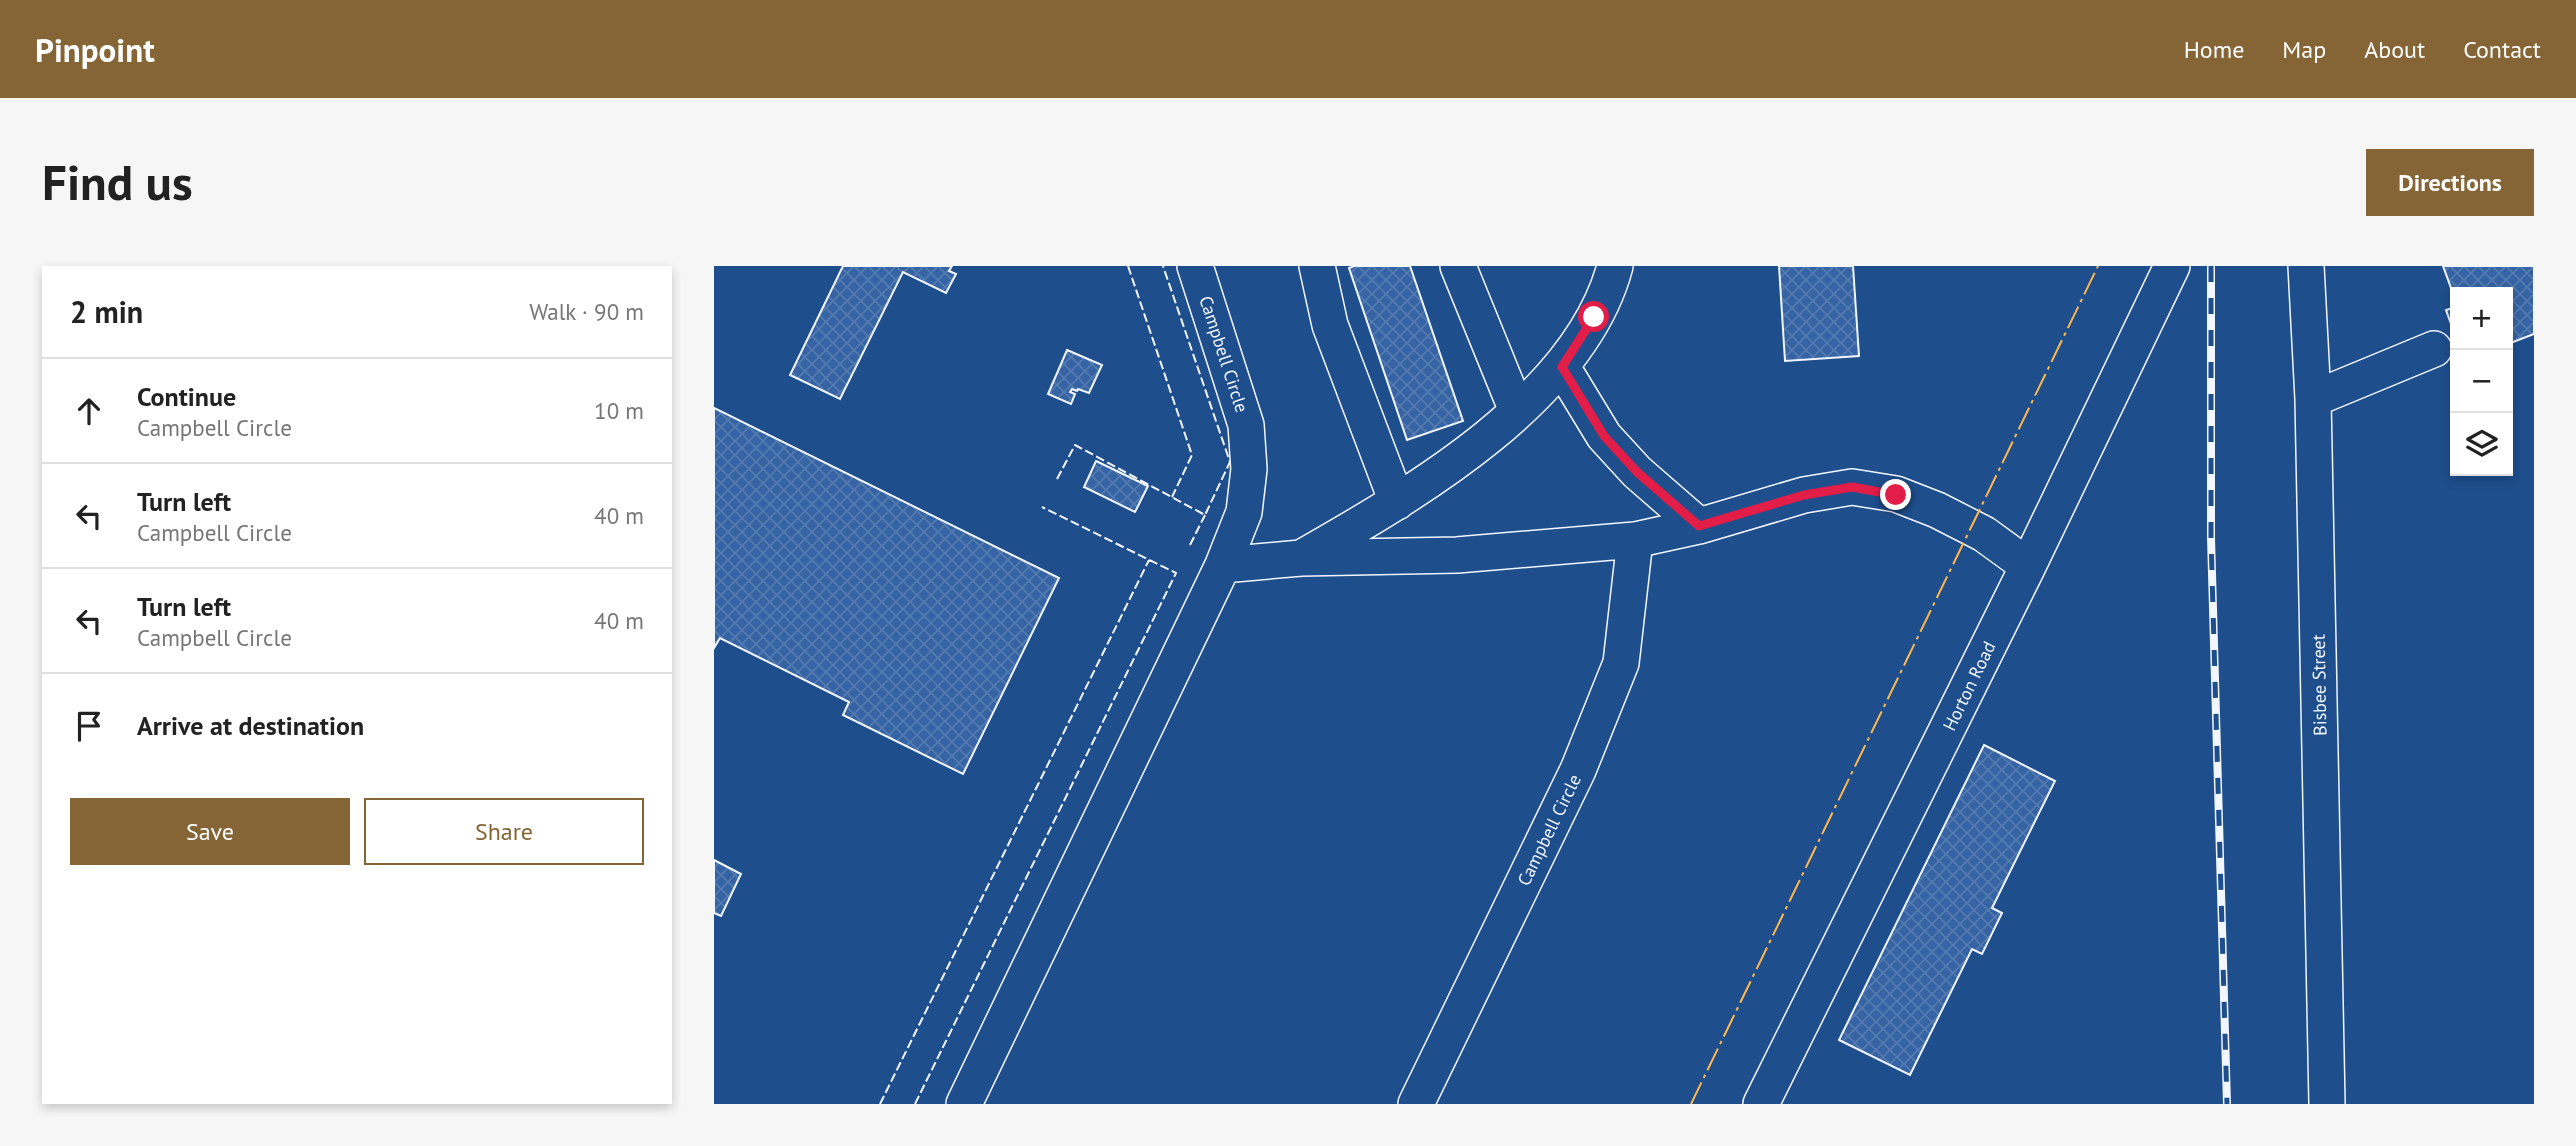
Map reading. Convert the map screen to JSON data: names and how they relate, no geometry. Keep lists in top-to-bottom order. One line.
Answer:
{"streets":{"street":["Campbell Circle","Bisbee Street","Horton Road"]},"page":{"header":"Pinpoint","nav":["Home","Map","About","Contact"],"buttons":["Directions",["Save","Share"]],"title":"Find us","heading":["2 min","Walk · 90 m"],"map_buttons":["+","−"],"list":[["Continue","Campbell Circle","10 m"],["Turn left","Campbell Circle","40 m"],["Turn left","Campbell Circle","40 m"],"Arrive at destination"]}}
